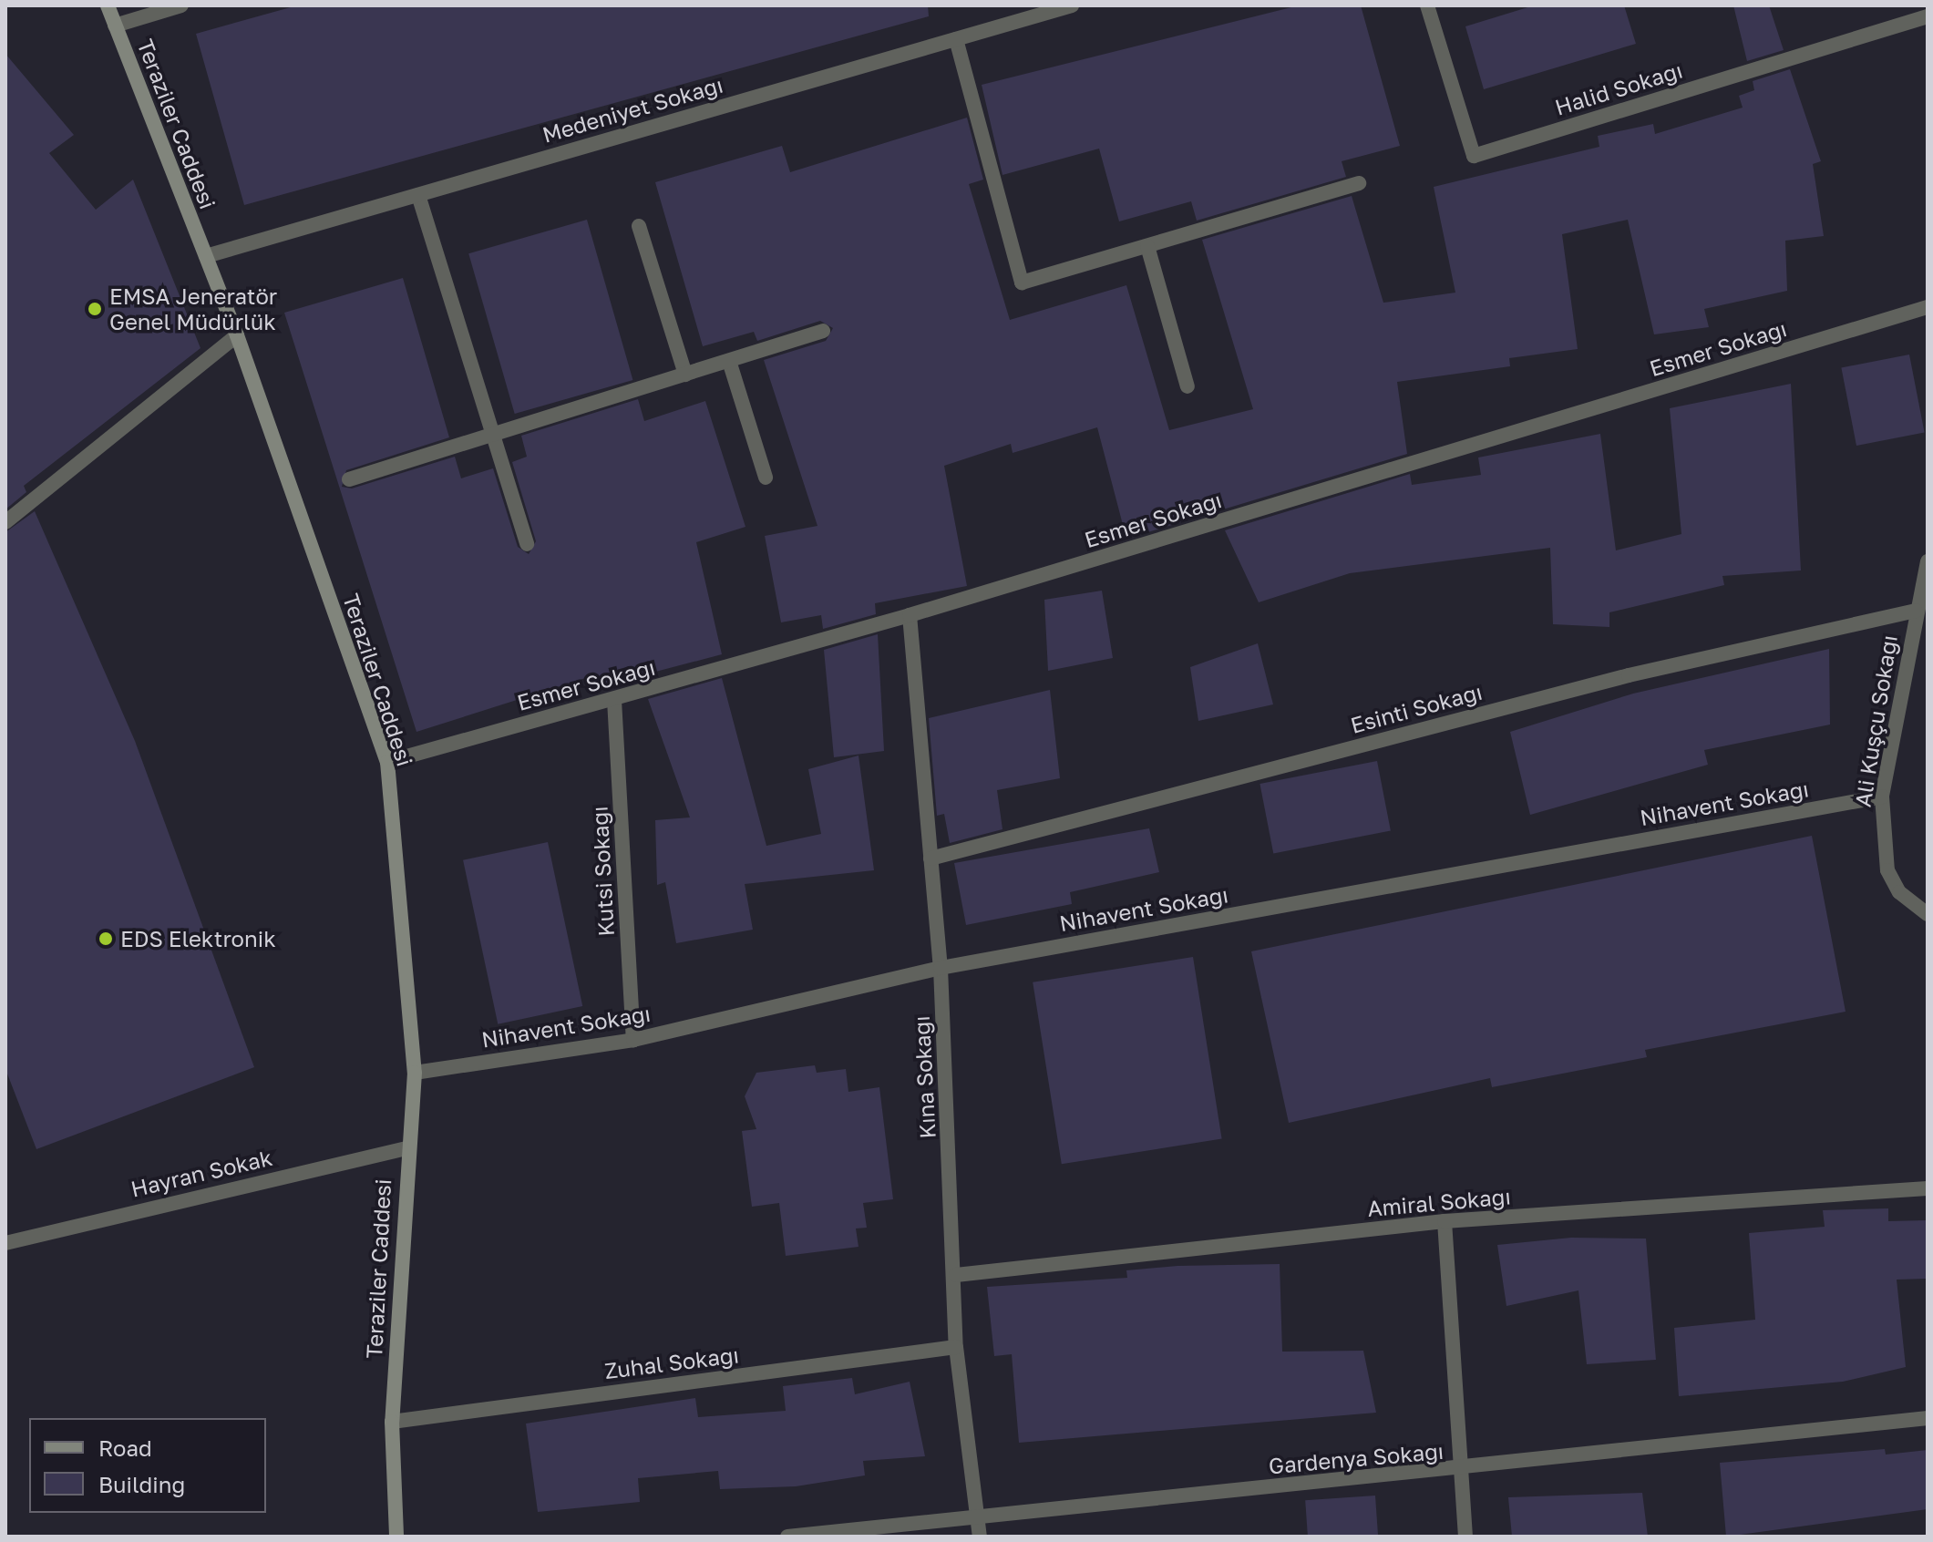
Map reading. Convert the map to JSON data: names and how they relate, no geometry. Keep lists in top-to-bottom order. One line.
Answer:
{"streets":{"main road":["Teraziler Caddesi"],"street":["Halid Sokağı","Medeniyet Sokağı","Esmer Sokağı","Esinti Sokağı","Ali Kuşçu Sokağı","Nihavent Sokağı","Kutsi Sokağı","Kına Sokağı","Hayran Sokak","Amiral Sokağı","Zuhal Sokağı","Gardenya Sokağı"]},"crossings":[["Medeniyet Sokağı","Teraziler Caddesi"],["Teraziler Caddesi","Esmer Sokağı"],["Teraziler Caddesi","Nihavent Sokağı"],["Teraziler Caddesi","Hayran Sokak"],["Teraziler Caddesi","Zuhal Sokağı"],["Esmer Sokağı","Kutsi Sokağı"],["Esmer Sokağı","Kına Sokağı"],["Esinti Sokağı","Ali Kuşçu Sokağı"],["Esinti Sokağı","Kına Sokağı"],["Ali Kuşçu Sokağı","Nihavent Sokağı"],["Nihavent Sokağı","Kutsi Sokağı"],["Nihavent Sokağı","Kına Sokağı"],["Kına Sokağı","Amiral Sokağı"],["Kına Sokağı","Zuhal Sokağı"],["Kına Sokağı","Gardenya Sokağı"]],"places":["EMSA Jeneratör Genel Müdürlük","EDS Elektronik"],"legend":["Road","Building"]}
